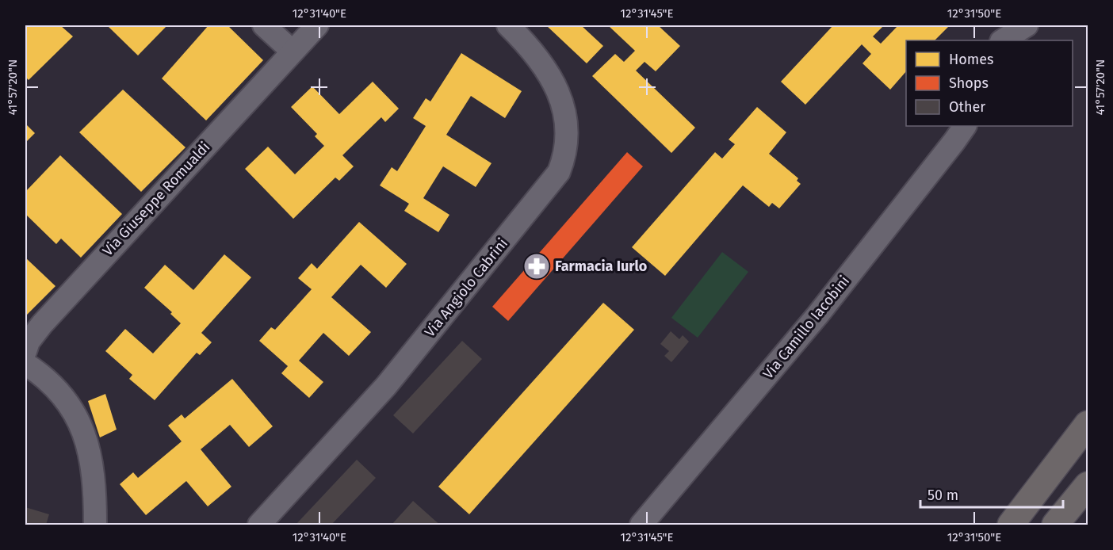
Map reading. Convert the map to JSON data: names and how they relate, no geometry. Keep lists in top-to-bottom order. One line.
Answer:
{"streets":{"street":["Via Giuseppe Romualdi","Via Angiolo Cabrini","Via Camillo Iacobini"]},"places":{"pharmacy":["Farmacia Iurlo"]},"legend":["Homes","Shops","Other"],"scale_bar":"50 m","coordinates":["12°31'40\"E","12°31'45\"E","12°31'50\"E","41°57'20\"N"]}
